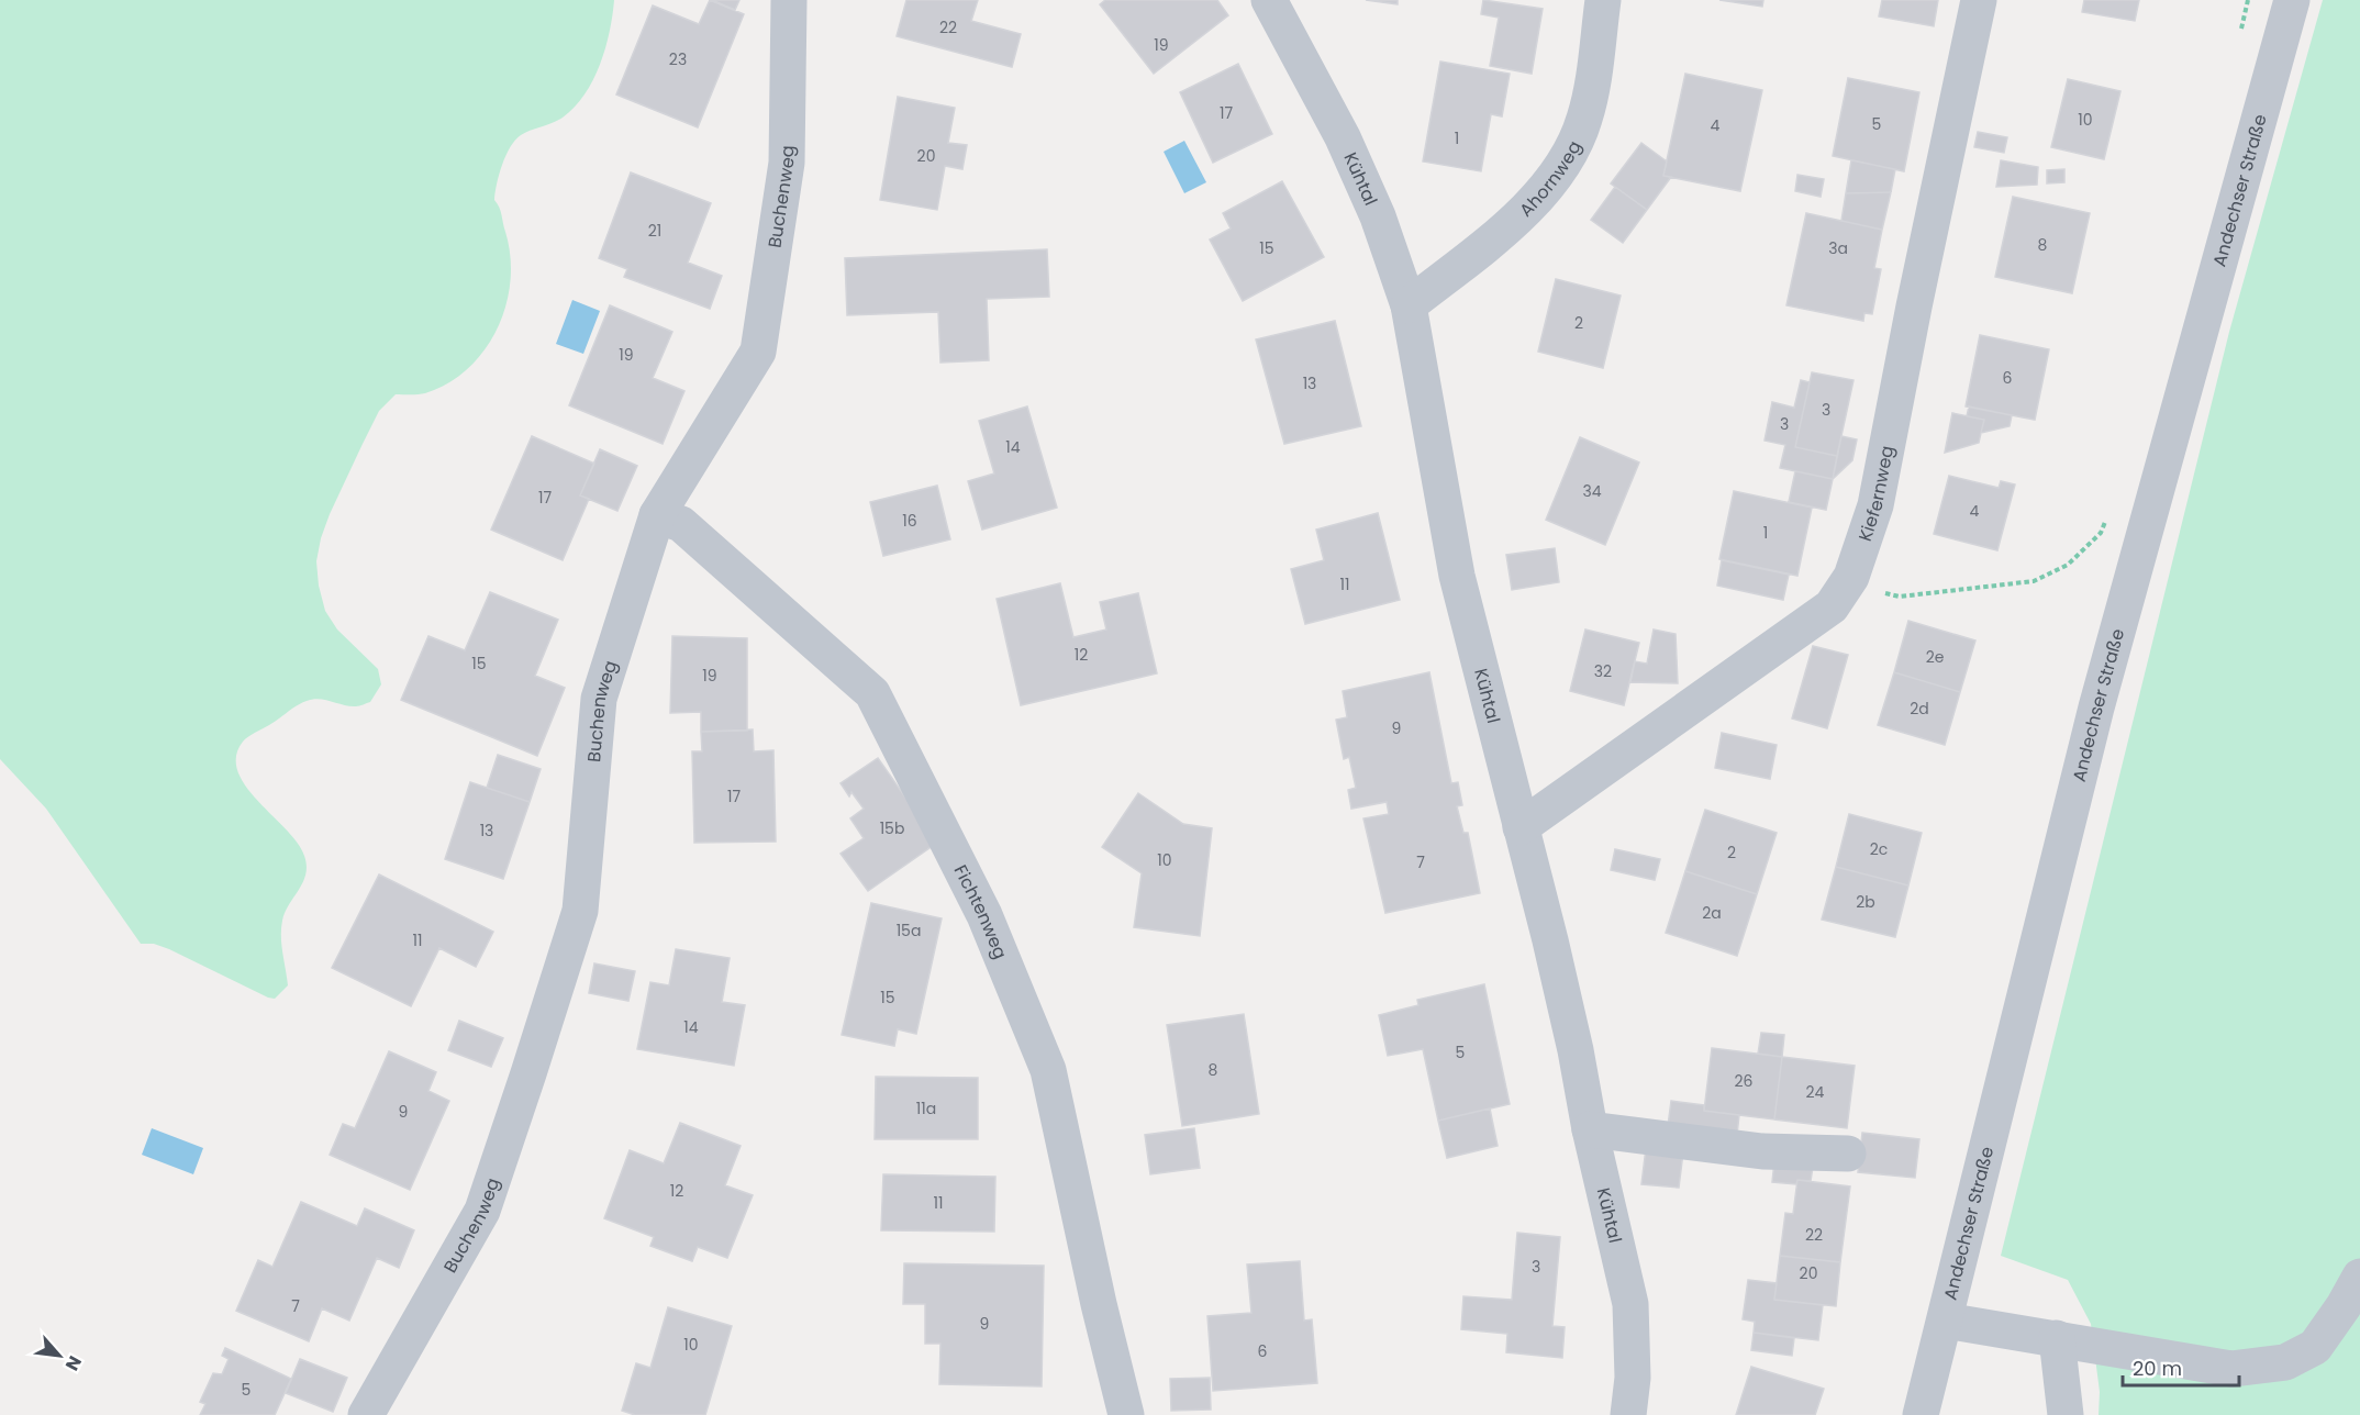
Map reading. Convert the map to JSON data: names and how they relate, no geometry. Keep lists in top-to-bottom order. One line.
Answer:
{"streets":{"street":["Ahornweg","Kühtal","Andechser Straße","Buchenweg","Kiefernweg","Fichtenweg"]},"crossings":[["Ahornweg","Kühtal"],["Kühtal","Kiefernweg"],["Buchenweg","Fichtenweg"]],"house_numbers":["22","19","23","17","10","5","4","1","20","21","8","15","3a","2","19","6","13","3","3","14","34","17","4","16","1","11","12","2e","15","32","19","2d","9","17","15b","13","2c","2","10","7","2b","2a","15a","11","15","14","5","8","26","24","11a","9","12","11","22","3","20","7","9","10","6","5"],"scale_bar":"20 m","north":"bottom right"}
